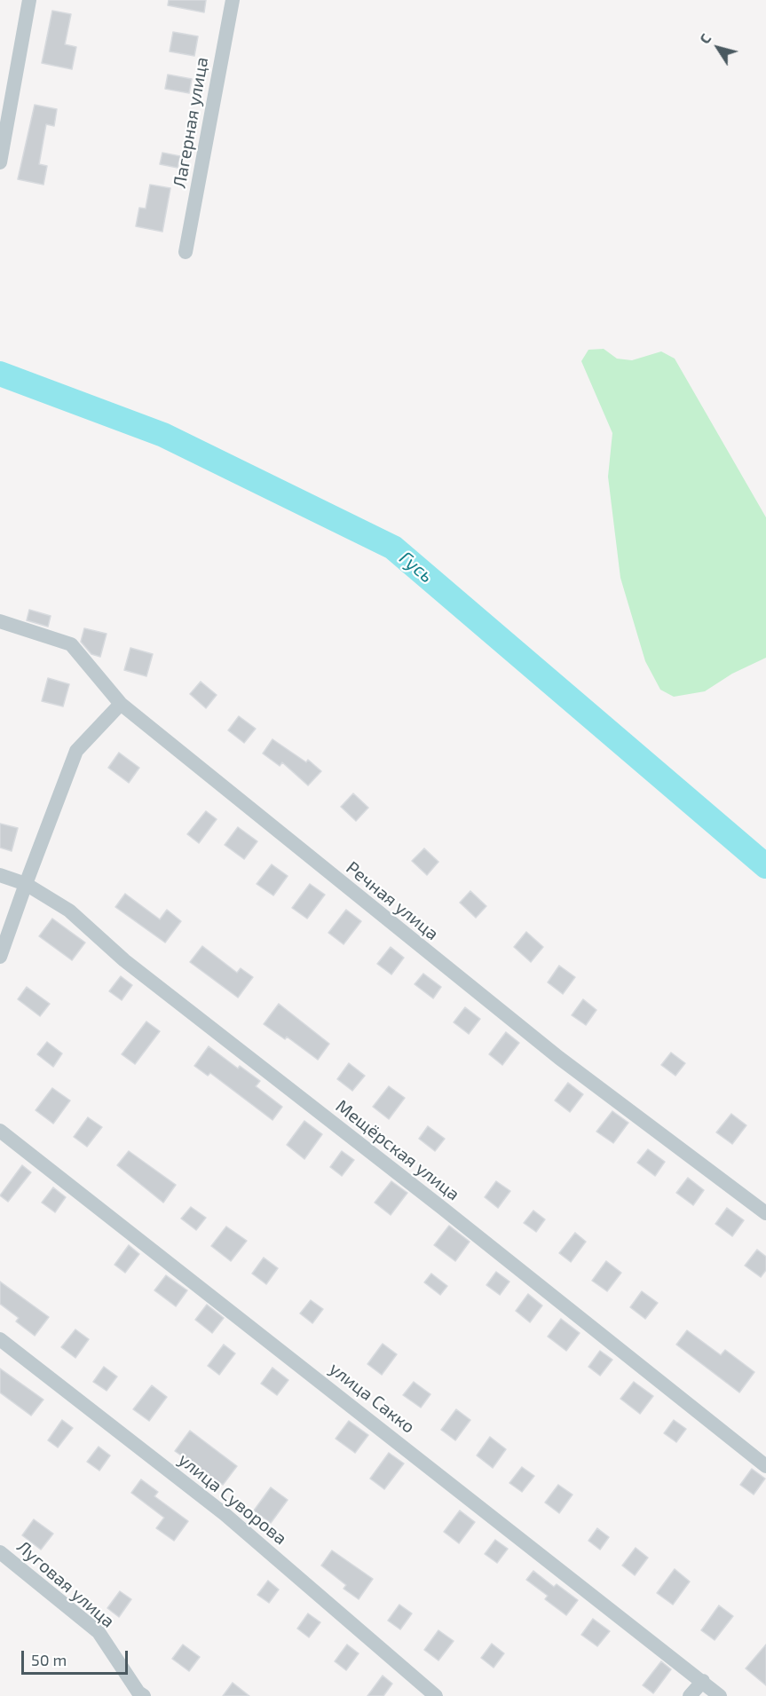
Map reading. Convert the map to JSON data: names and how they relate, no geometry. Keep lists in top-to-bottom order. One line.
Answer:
{"streets":{"street":["Лагерная улица","Речная улица","Мещёрская улица","улица Сакко","улица Суворова","Луговая улица"]},"water":["Гусь"],"scale_bar":"50 m","north":"top left"}
